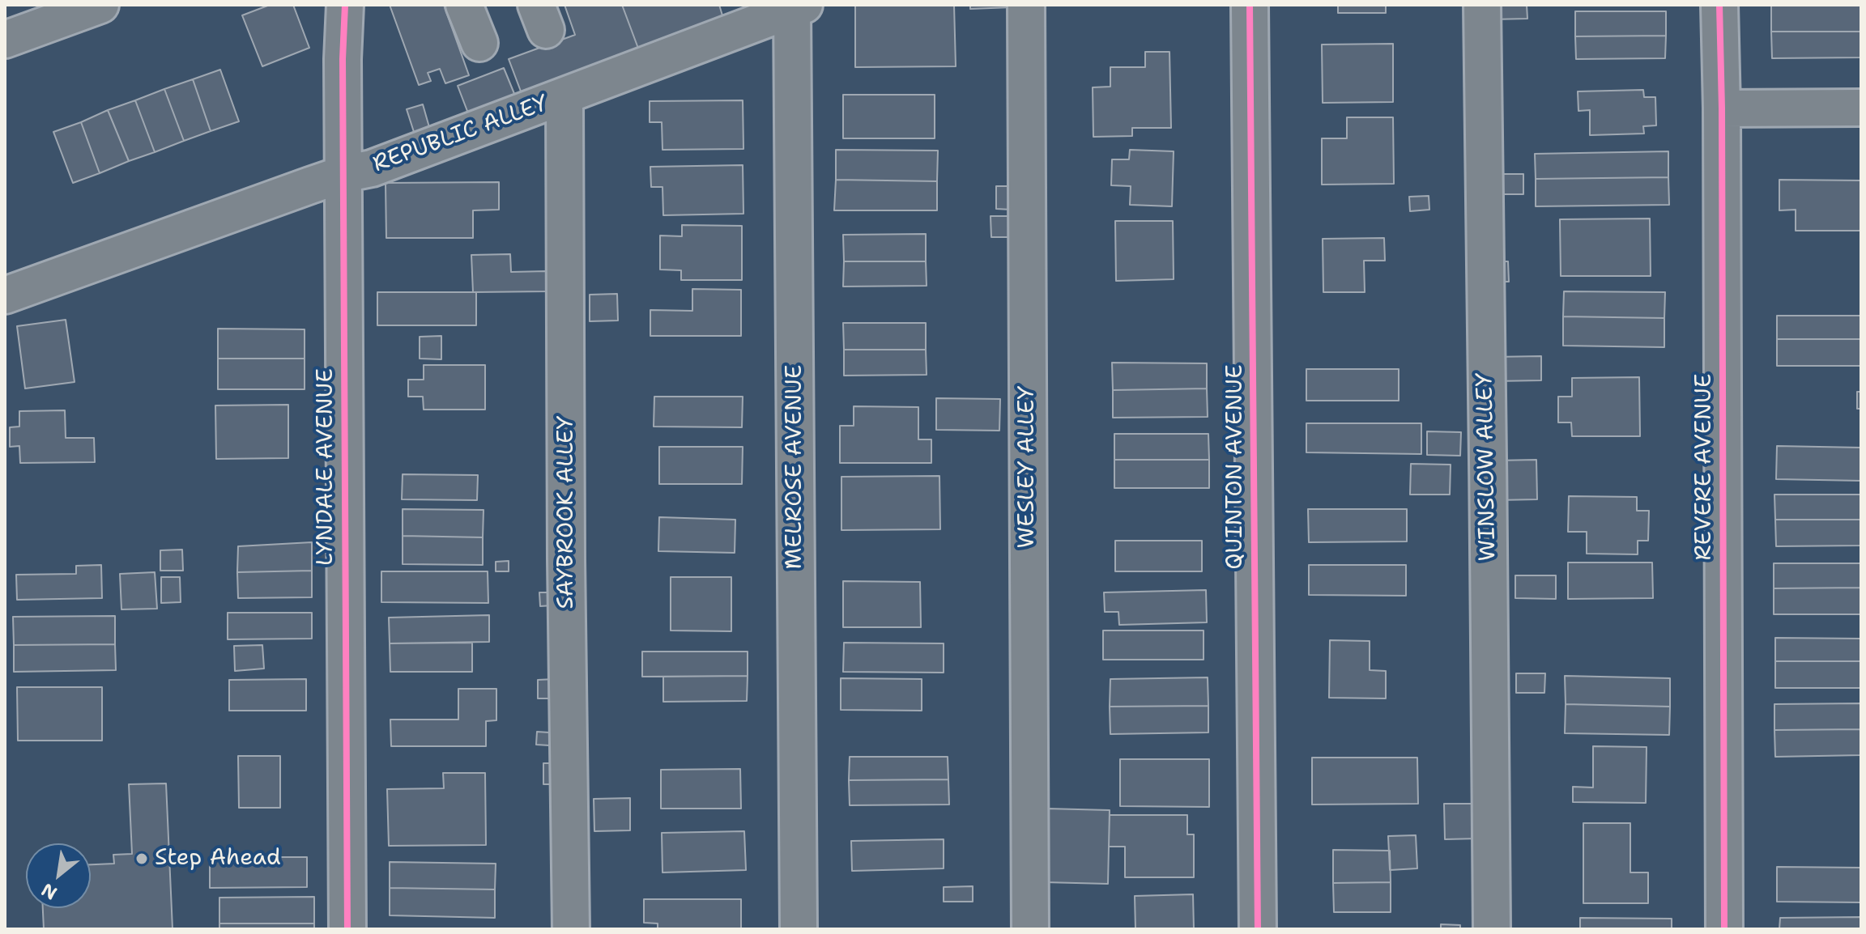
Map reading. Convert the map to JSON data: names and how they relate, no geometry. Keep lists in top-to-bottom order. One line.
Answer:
{"streets":{"street":["REPUBLIC ALLEY","LYNDALE AVENUE","MELROSE AVENUE","WESLEY ALLEY","QUINTON AVENUE","WINSLOW ALLEY","REVERE AVENUE","SAYBROOK ALLEY"]},"crossings":[["REPUBLIC ALLEY","LYNDALE AVENUE"],["REPUBLIC ALLEY","MELROSE AVENUE"],["REPUBLIC ALLEY","SAYBROOK ALLEY"]],"places":["Step Ahead"],"north":"bottom left"}
